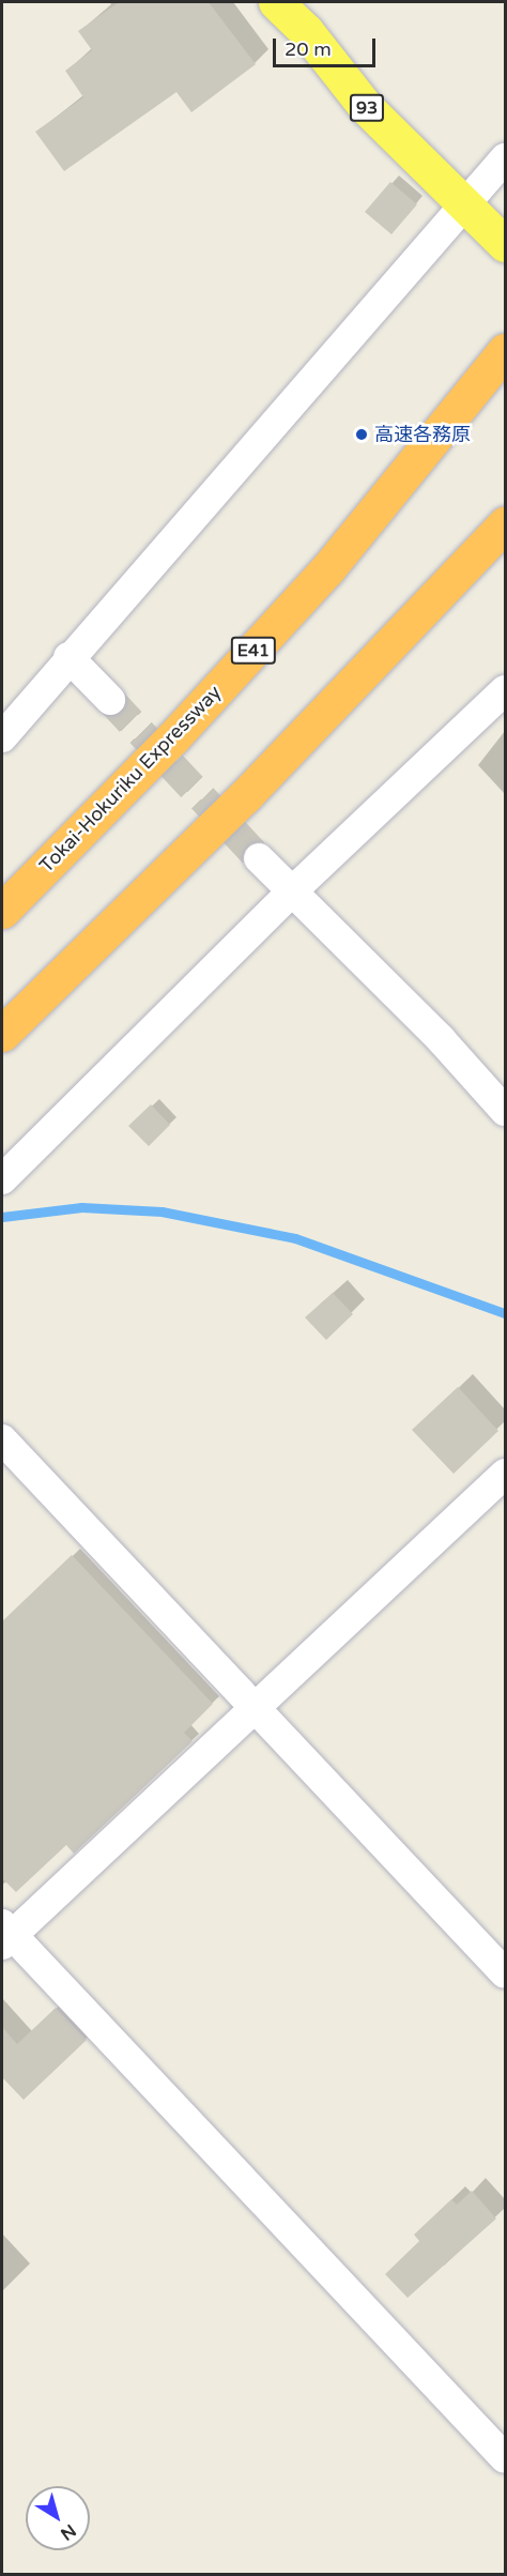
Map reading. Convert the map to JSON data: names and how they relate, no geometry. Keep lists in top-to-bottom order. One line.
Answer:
{"streets":{"highway":["E41","Tokai-Hokuriku Expressway"],"main road":["93"]},"places":["高速各務原"],"scale_bar":"20 m","north":"bottom right"}
